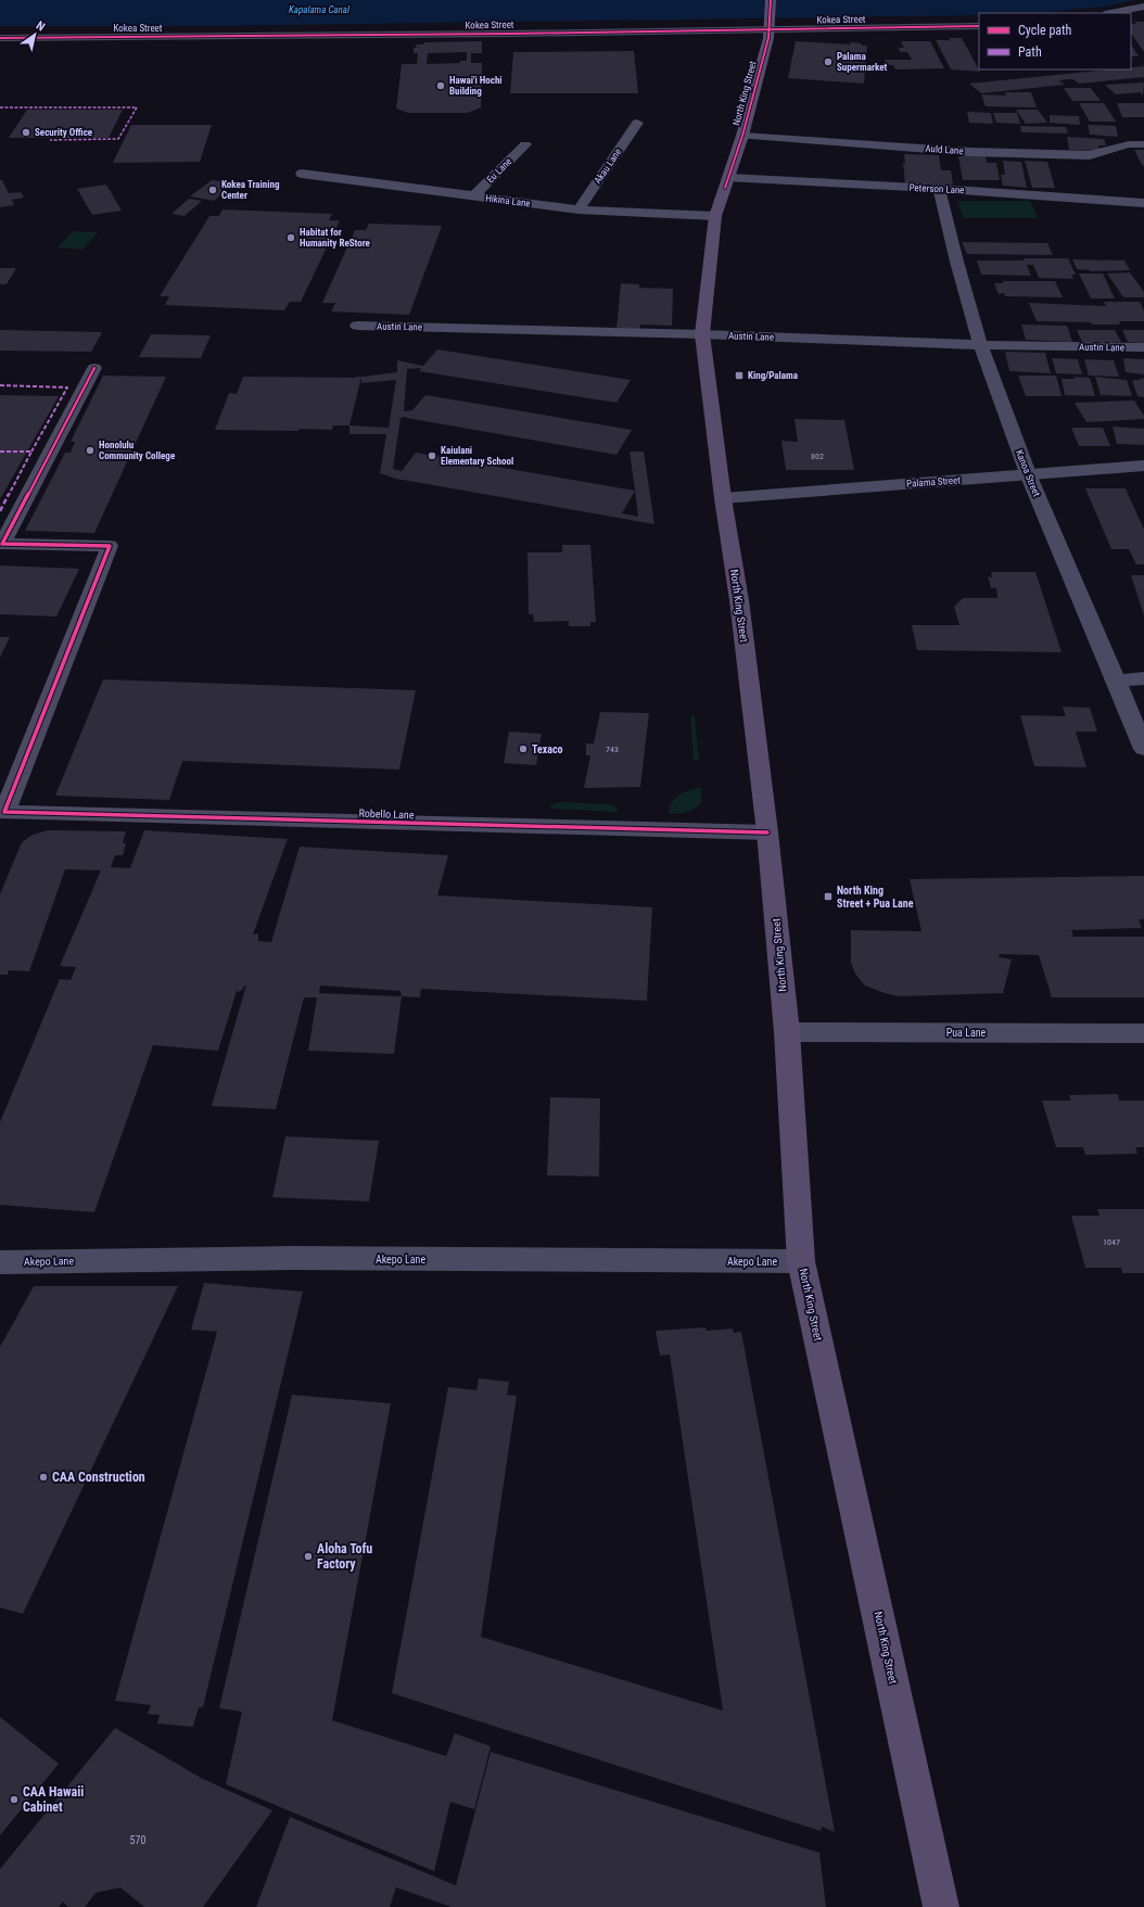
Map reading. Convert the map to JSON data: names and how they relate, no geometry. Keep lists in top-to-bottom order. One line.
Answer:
{"streets":{"main road":["North King Street"],"street":["Kokea Street","Auld Lane","Akau Lane","Eu Lane","Peterson Lane","Hikina Lane","Austin Lane","Kanoa Street","Palama Street","Robello Lane","Pua Lane","Akepo Lane"]},"crossings":[["Kokea Street","North King Street"],["North King Street","Auld Lane"],["North King Street","Peterson Lane"],["North King Street","Hikina Lane"],["North King Street","Austin Lane"],["North King Street","Palama Street"],["North King Street","Robello Lane"],["North King Street","Pua Lane"],["North King Street","Akepo Lane"],["Akau Lane","Hikina Lane"],["Eu Lane","Hikina Lane"],["Peterson Lane","Kanoa Street"],["Austin Lane","Kanoa Street"],["Kanoa Street","Palama Street"]],"water":["Kapalama Canal"],"places":{"other":["Palama Supermarket","Hawai'i Hochi Building","Security Office","Kokea Training Center","Habitat for Humanity ReStore","Honolulu Community College","Kaiulani Elementary School","Texaco","CAA Construction","Aloha Tofu Factory","CAA Hawaii Cabinet"],"transit":["King/Palama","North King Street + Pua Lane"]},"house_numbers":["802","743","1047","570"],"legend":["Cycle path","Path"],"north":"top right"}
